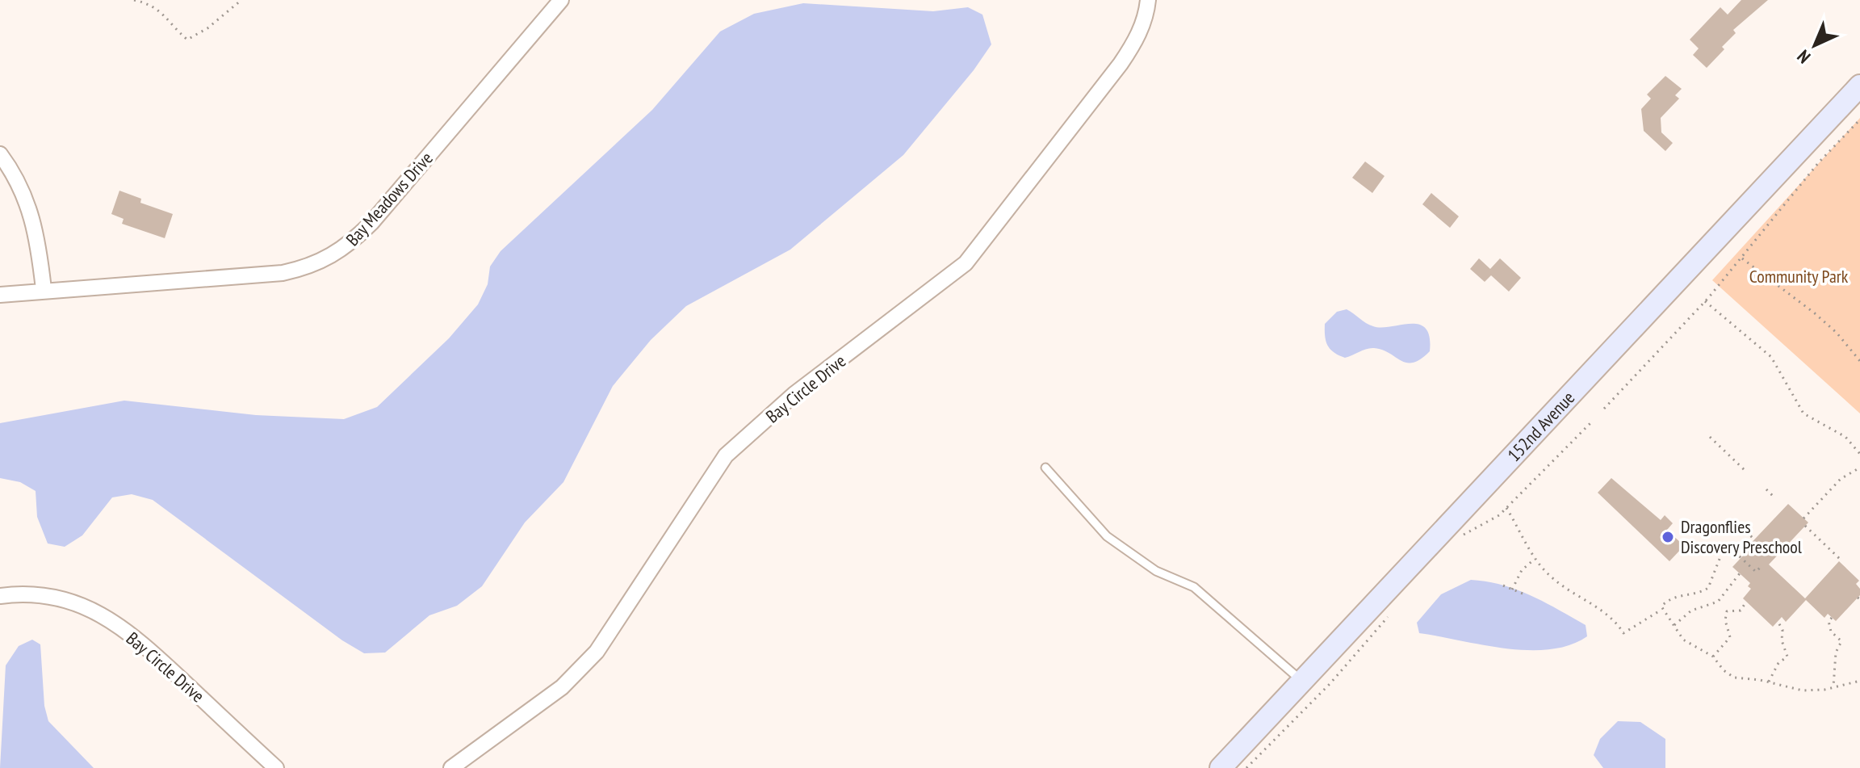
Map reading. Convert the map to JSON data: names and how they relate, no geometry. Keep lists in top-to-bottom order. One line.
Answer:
{"streets":{"street":["Bay Meadows Drive","Bay Circle Drive","152nd Avenue"]},"parks":["Community Park"],"places":["Dragonflies Discovery Preschool"],"north":"bottom left"}
